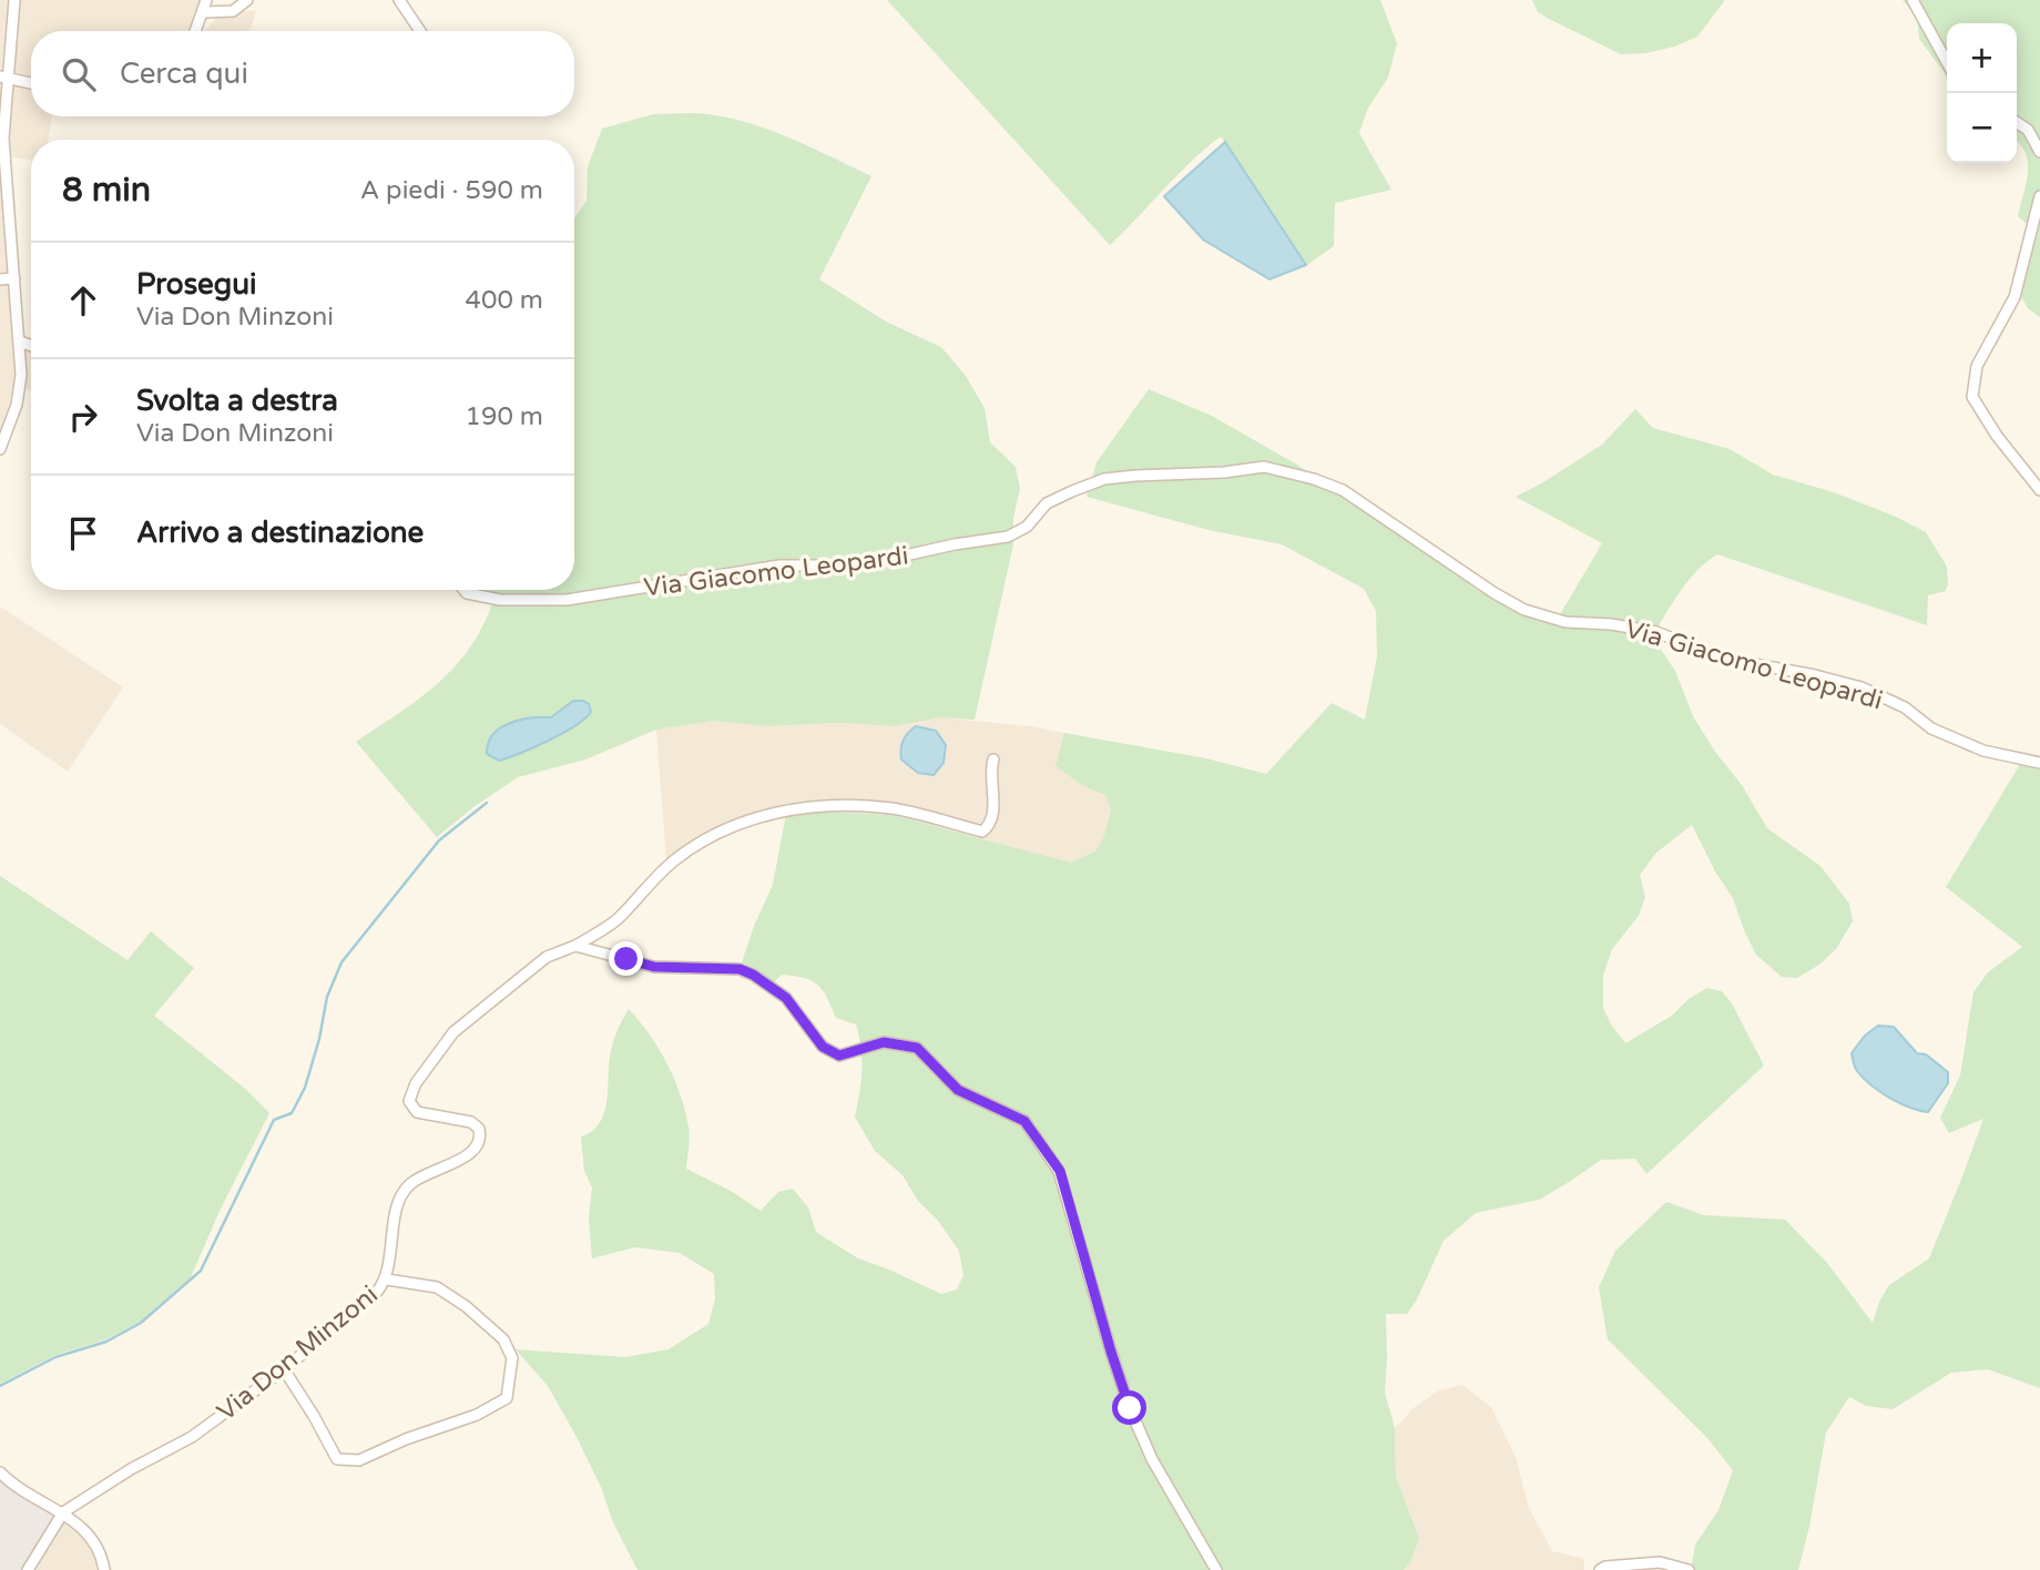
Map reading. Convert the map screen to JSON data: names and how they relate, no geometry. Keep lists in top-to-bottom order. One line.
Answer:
{"streets":{"street":["Via Giacomo Leopardi","Via Don Minzoni"]},"page":{"map_buttons":["+","−"],"search":"Cerca qui","heading":["8 min","A piedi · 590 m"],"list":[["Prosegui","Via Don Minzoni","400 m"],["Svolta a destra","Via Don Minzoni","190 m"],"Arrivo a destinazione"]}}
